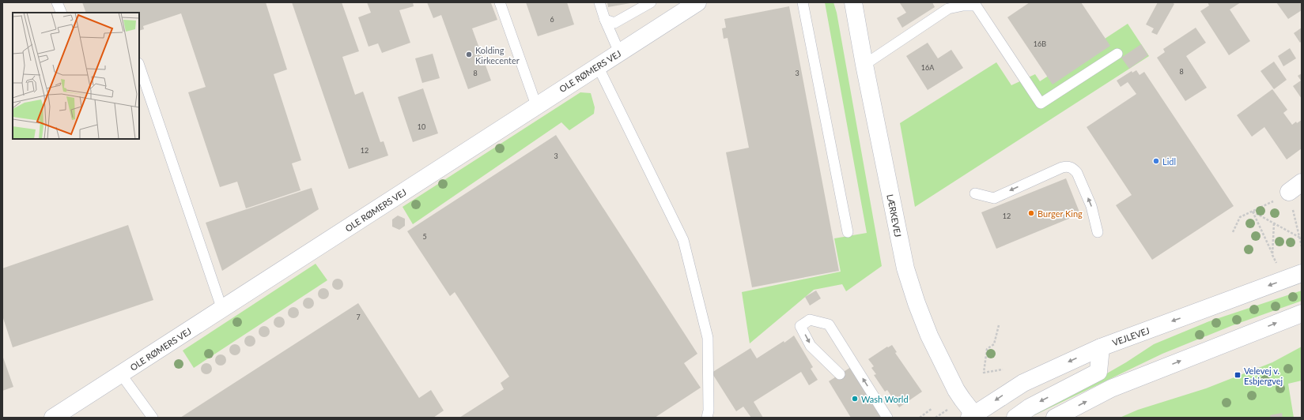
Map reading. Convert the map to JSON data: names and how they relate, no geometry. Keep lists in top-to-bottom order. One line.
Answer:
{"streets":{"street":["OLE RØMERS VEJ","LÆRKEVEJ","VEJLEVEJ"]},"crossings":[["LÆRKEVEJ","VEJLEVEJ"]],"places":{"other":["Kolding Kirkecenter","Lidl","Burger King","Wash World"],"transit":["Velevej v. Esbjergvej"]},"house_numbers":["6","16B","16A","8","8","3","10","12","3","12","5","7"]}
